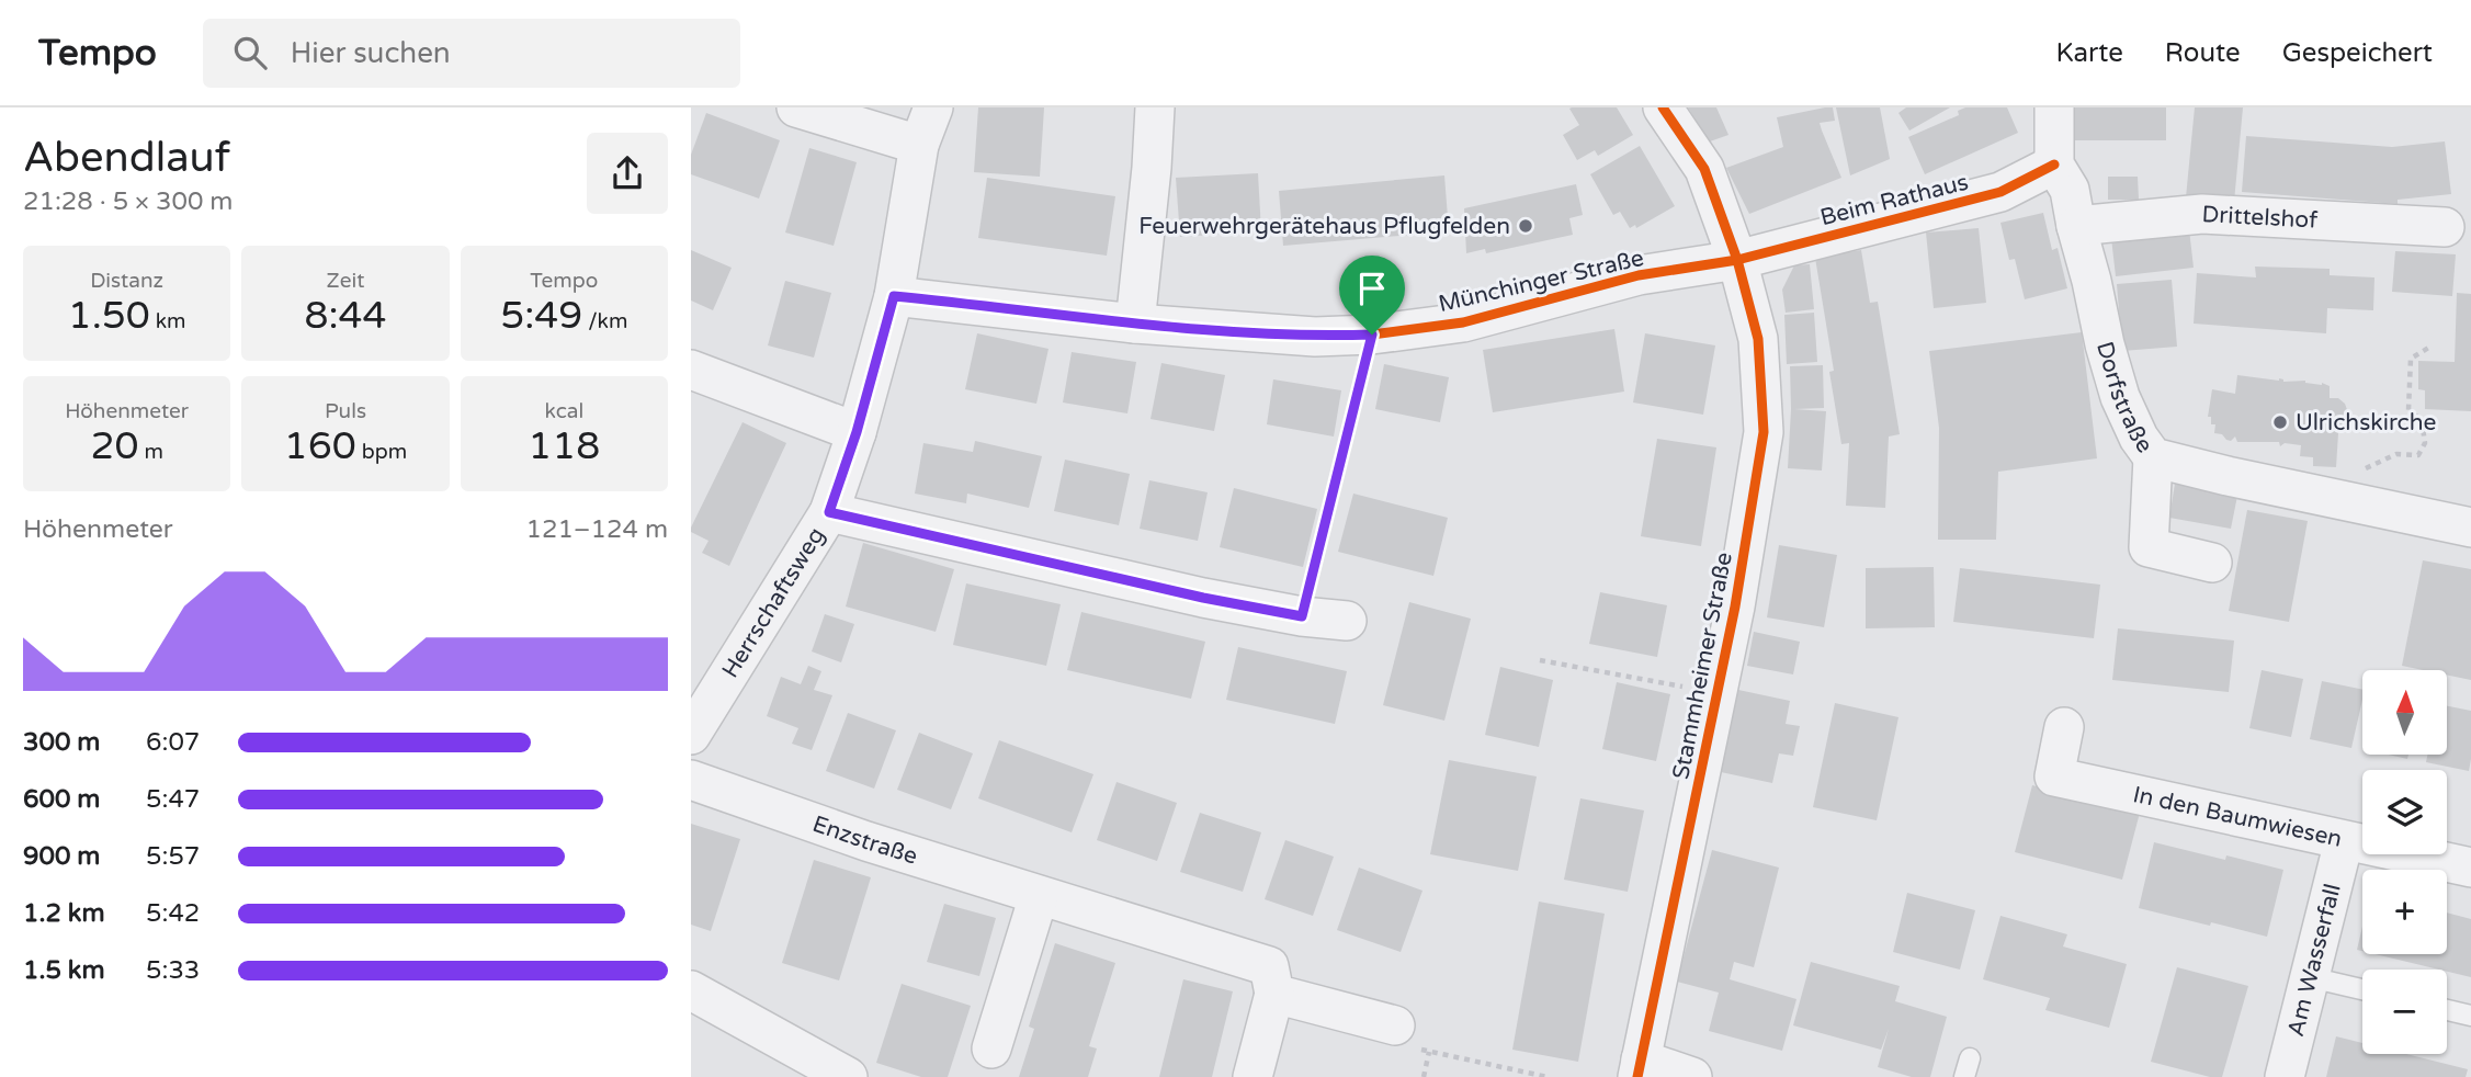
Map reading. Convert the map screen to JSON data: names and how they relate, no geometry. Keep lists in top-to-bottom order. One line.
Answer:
{"streets":{"street":["Beim Rathaus","Drittelshof","Münchinger Straße","Dorfstraße","Herrschaftsweg","Stammheimer Straße","In den Baumwiesen","Enzstraße","Am Wasserfall"]},"crossings":[["Beim Rathaus","Münchinger Straße"],["Beim Rathaus","Dorfstraße"],["Beim Rathaus","Stammheimer Straße"],["Drittelshof","Dorfstraße"],["Münchinger Straße","Herrschaftsweg"],["Münchinger Straße","Stammheimer Straße"],["In den Baumwiesen","Am Wasserfall"]],"places":["Feuerwehrgerätehaus Pflugfelden","Ulrichskirche"],"north":"top","page":{"header":"Tempo","search":"Hier suchen","nav":["Karte","Route","Gespeichert"],"heading":["Abendlauf","21:28 · 5 × 300 m"],"stats":[["Distanz","1.50 km"],["Zeit","8:44"],["Tempo","5:49 /km"],["Höhenmeter","20 m"],["Puls","160 bpm"],["kcal","118"]],"chart":["Höhenmeter","121–124 m"],"map_buttons":["+","−"],"list":[{"name":"300 m","note":"6:07"},{"name":"600 m","note":"5:47"},{"name":"900 m","note":"5:57"},{"name":"1.2 km","note":"5:42"},{"name":"1.5 km","note":"5:33"}]}}
